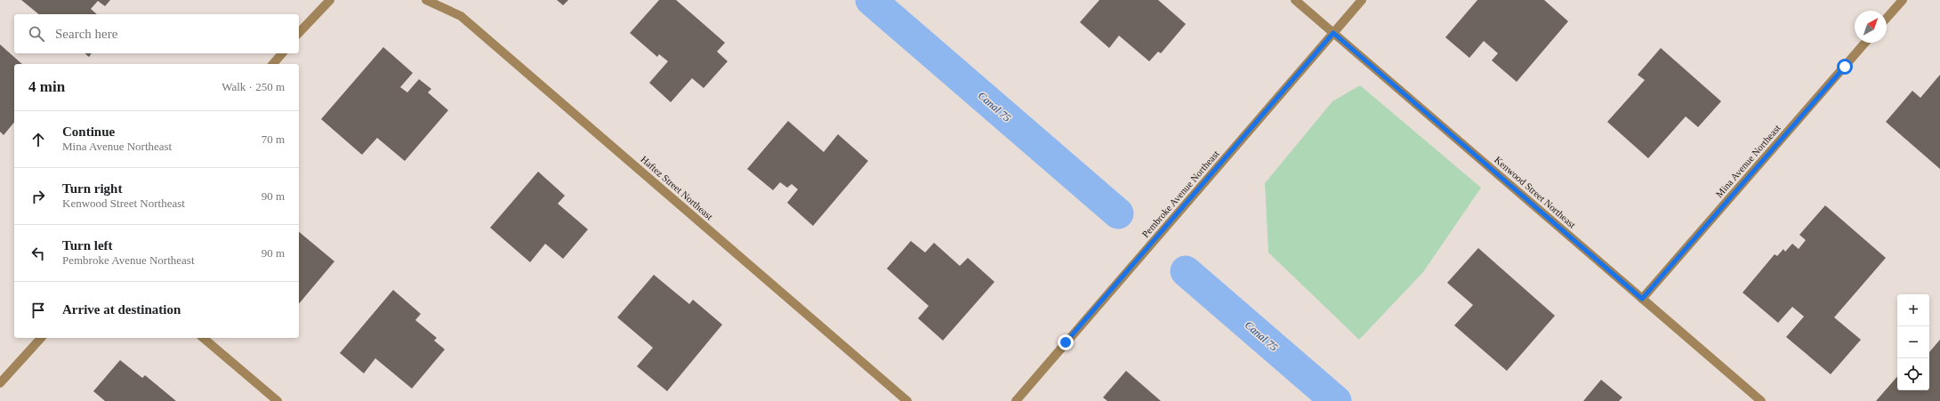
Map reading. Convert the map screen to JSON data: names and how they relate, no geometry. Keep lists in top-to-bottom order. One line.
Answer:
{"streets":{"street":["Mina Avenue Northeast","Haftez Street Northeast","Kenwood Street Northeast","Pembroke Avenue Northeast"]},"crossings":[["Mina Avenue Northeast","Kenwood Street Northeast"],["Kenwood Street Northeast","Pembroke Avenue Northeast"]],"water":["Canal 75"],"north":"top right","page":{"search":"Search here","heading":["4 min","Walk · 250 m"],"list":[["Continue","Mina Avenue Northeast","70 m"],["Turn right","Kenwood Street Northeast","90 m"],["Turn left","Pembroke Avenue Northeast","90 m"],"Arrive at destination"],"map_buttons":["+","−"]}}
